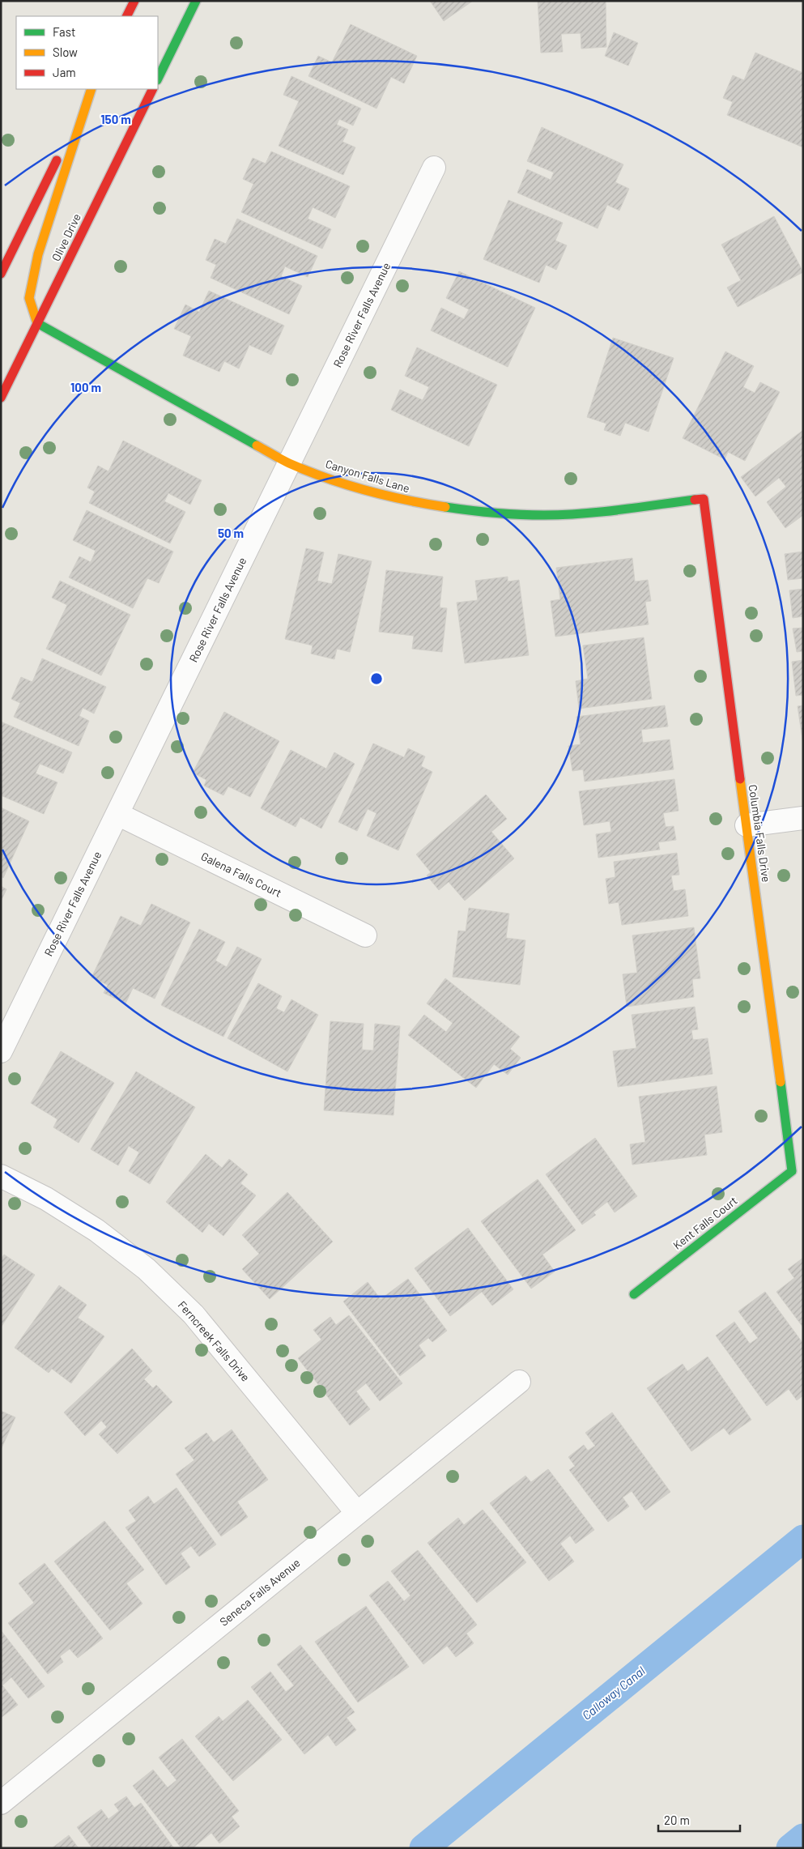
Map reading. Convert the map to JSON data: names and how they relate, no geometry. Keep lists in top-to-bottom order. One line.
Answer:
{"streets":{"street":["Olive Drive","Rose River Falls Avenue","Canyon Falls Lane","Columbia Falls Drive","Galena Falls Court","Kent Falls Court","Ferncreek Falls Drive","Seneca Falls Avenue"]},"crossings":[["Olive Drive","Canyon Falls Lane"],["Rose River Falls Avenue","Canyon Falls Lane"],["Rose River Falls Avenue","Galena Falls Court"],["Canyon Falls Lane","Columbia Falls Drive"],["Columbia Falls Drive","Kent Falls Court"],["Ferncreek Falls Drive","Seneca Falls Avenue"]],"water":["Calloway Canal"],"legend":["Fast","Slow","Jam"],"scale_bar":"20 m","rings":["150 m","100 m","50 m"]}
